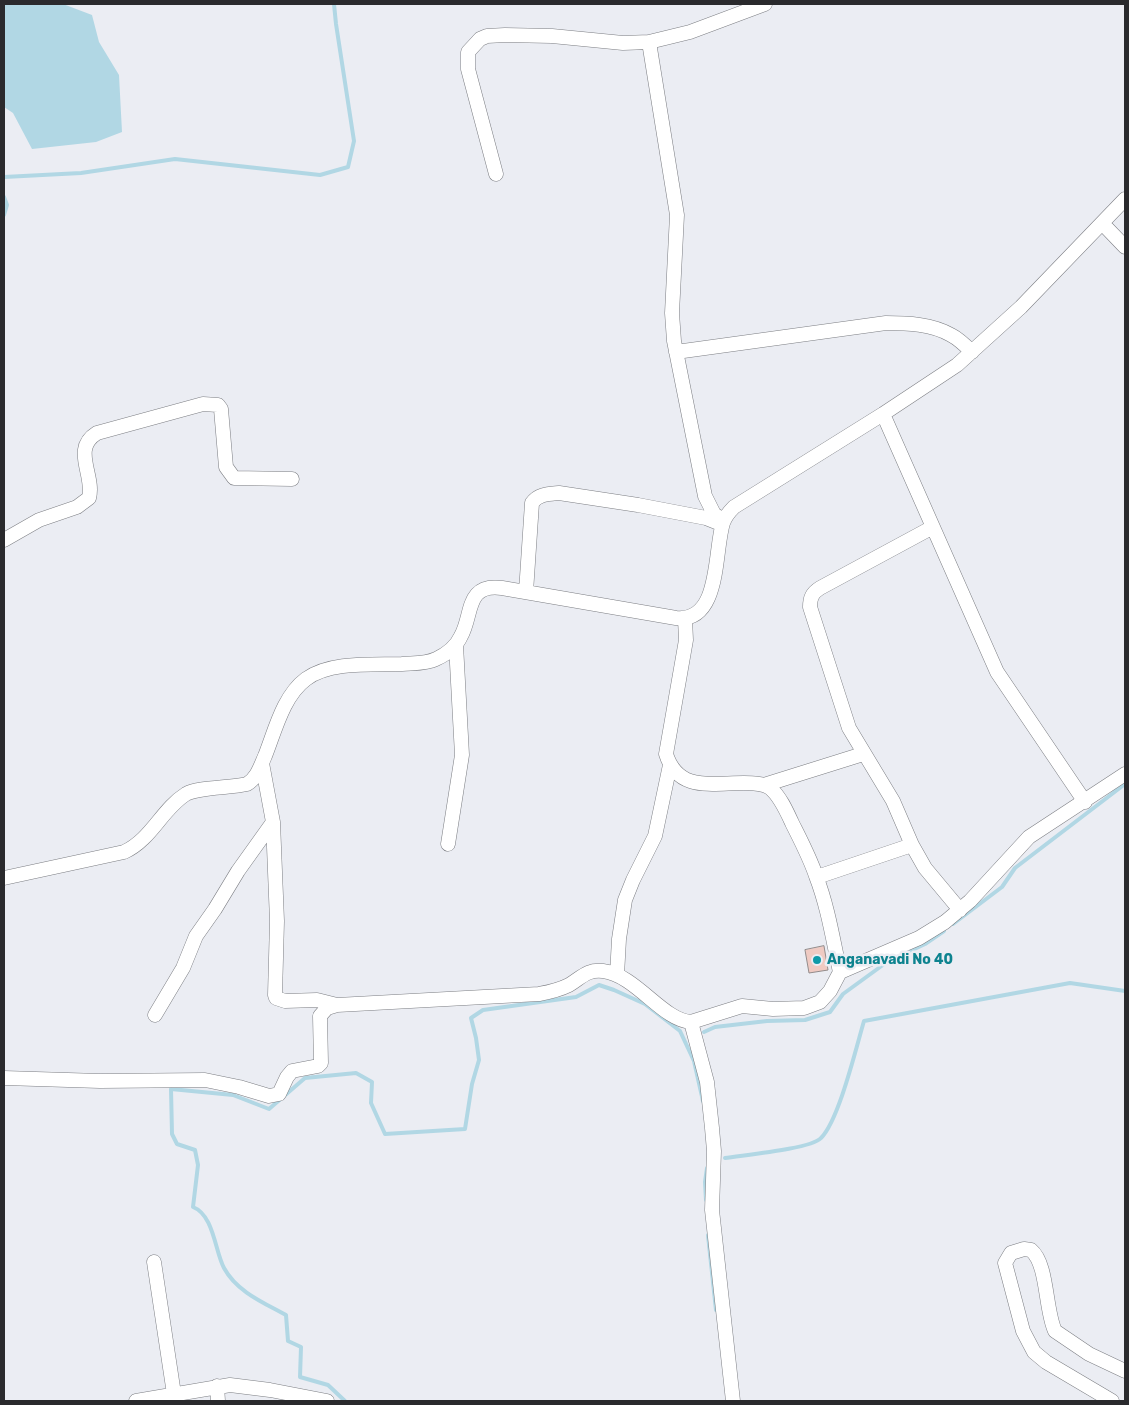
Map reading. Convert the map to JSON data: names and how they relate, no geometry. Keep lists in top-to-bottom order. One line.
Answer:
{"places":["Anganavadi No 40"]}
